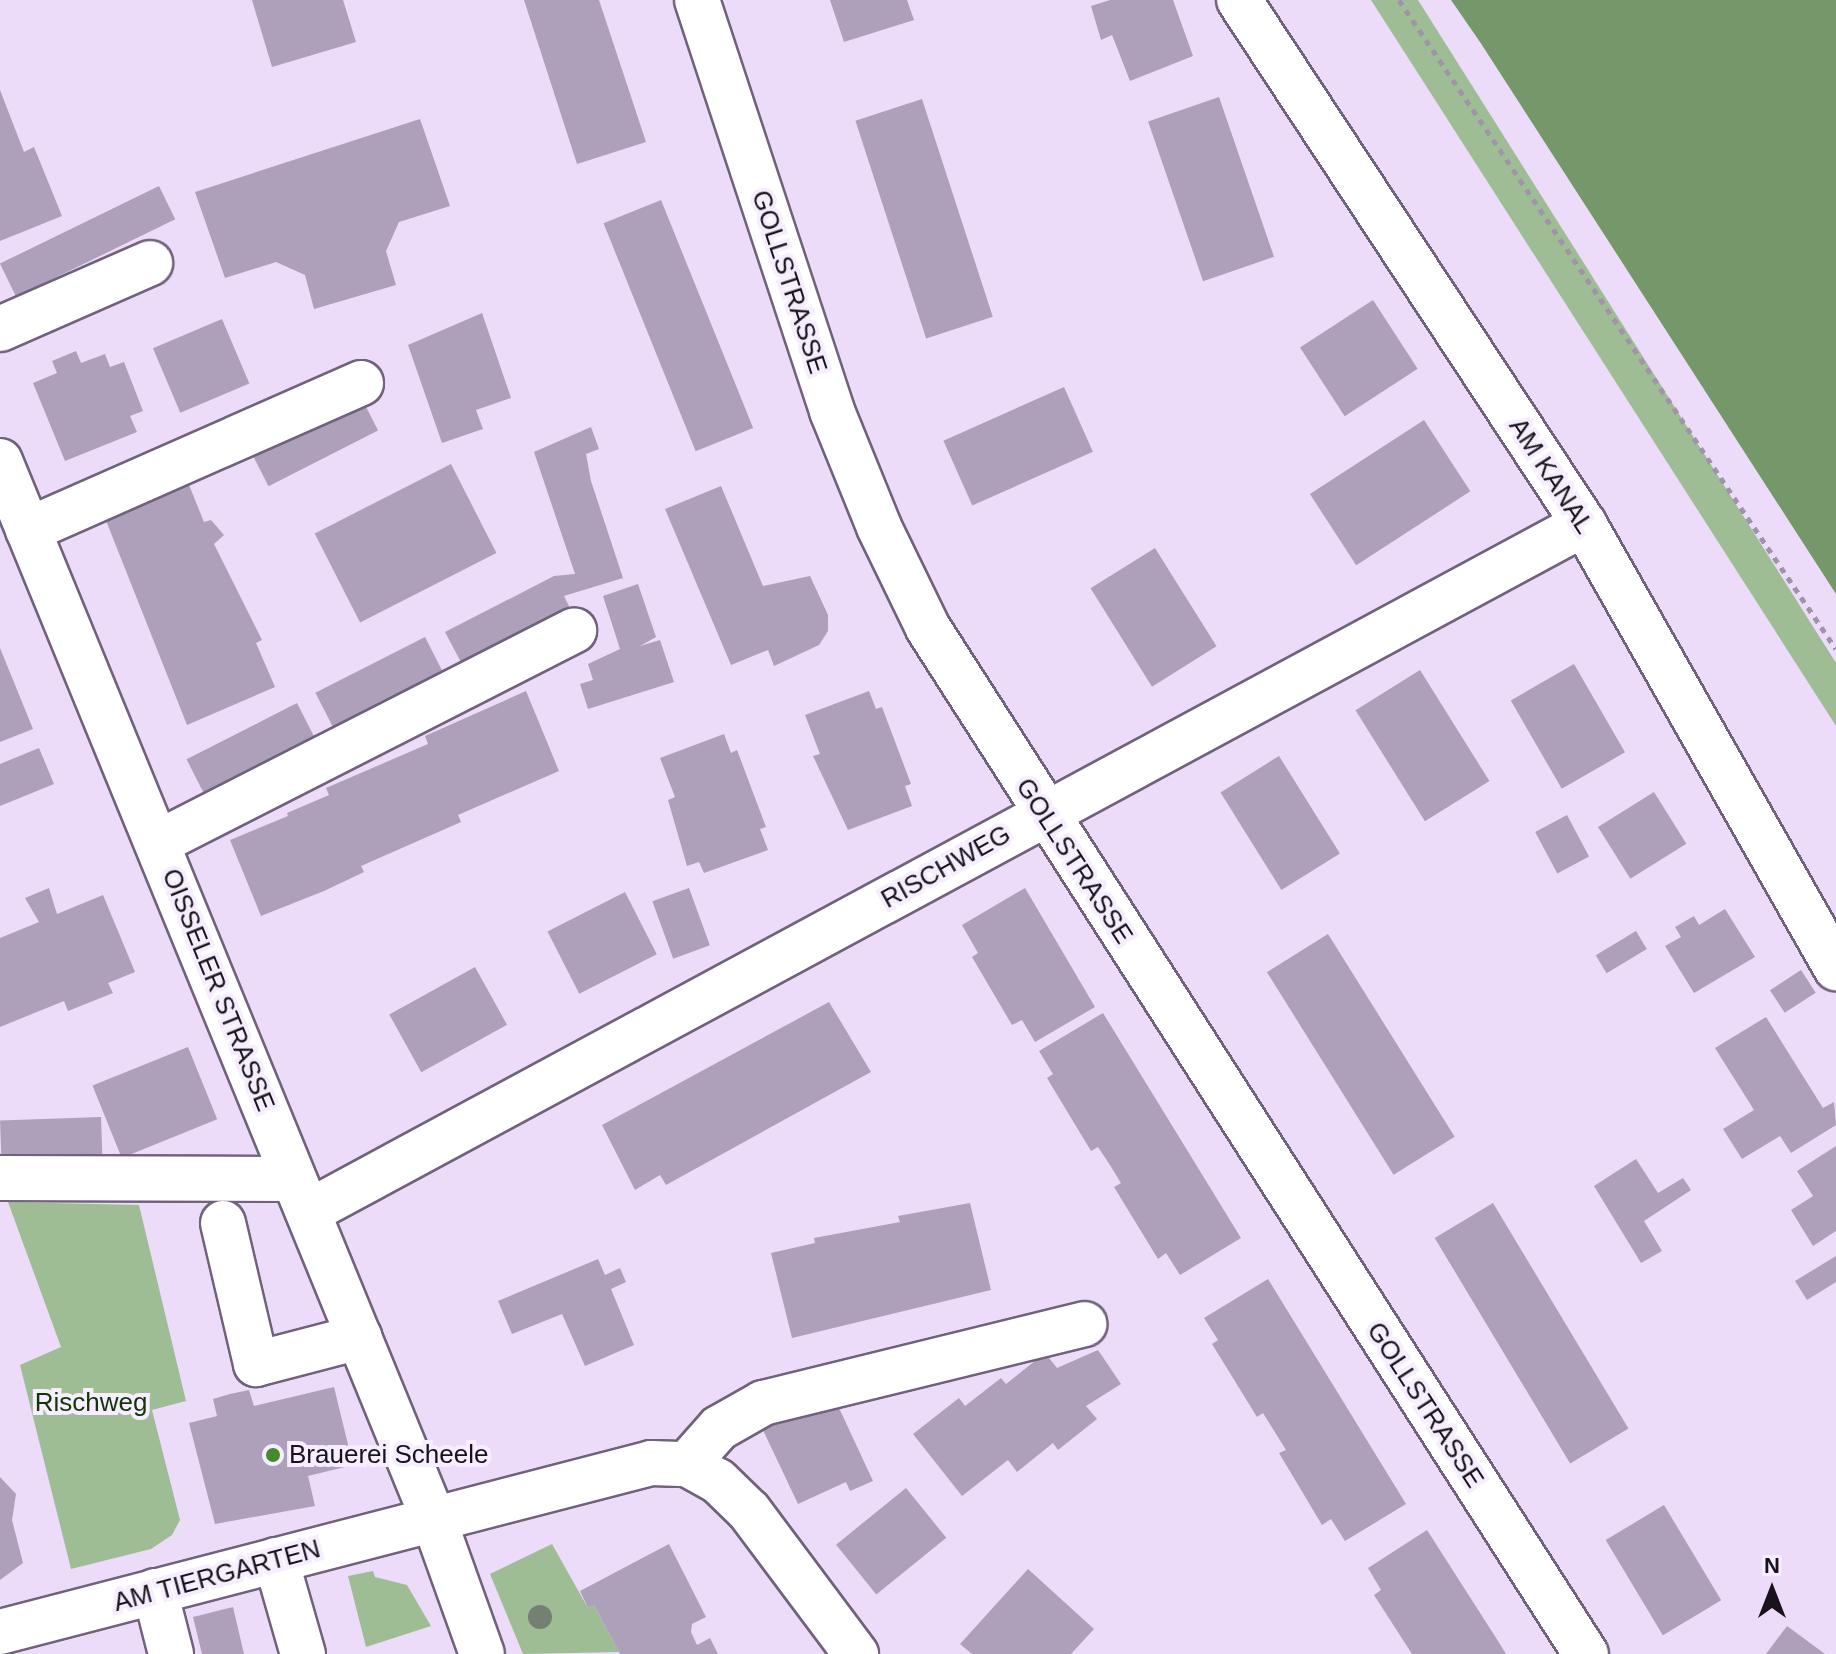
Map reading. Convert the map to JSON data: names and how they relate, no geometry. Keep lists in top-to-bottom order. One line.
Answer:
{"streets":{"street":["GOLLSTRASSE","AM KANAL","RISCHWEG","OISSELER STRASSE","AM TIERGARTEN"]},"crossings":[["GOLLSTRASSE","RISCHWEG"],["AM KANAL","RISCHWEG"],["RISCHWEG","OISSELER STRASSE"],["OISSELER STRASSE","AM TIERGARTEN"]],"parks":["Rischweg"],"places":["Brauerei Scheele"],"north":"top"}
